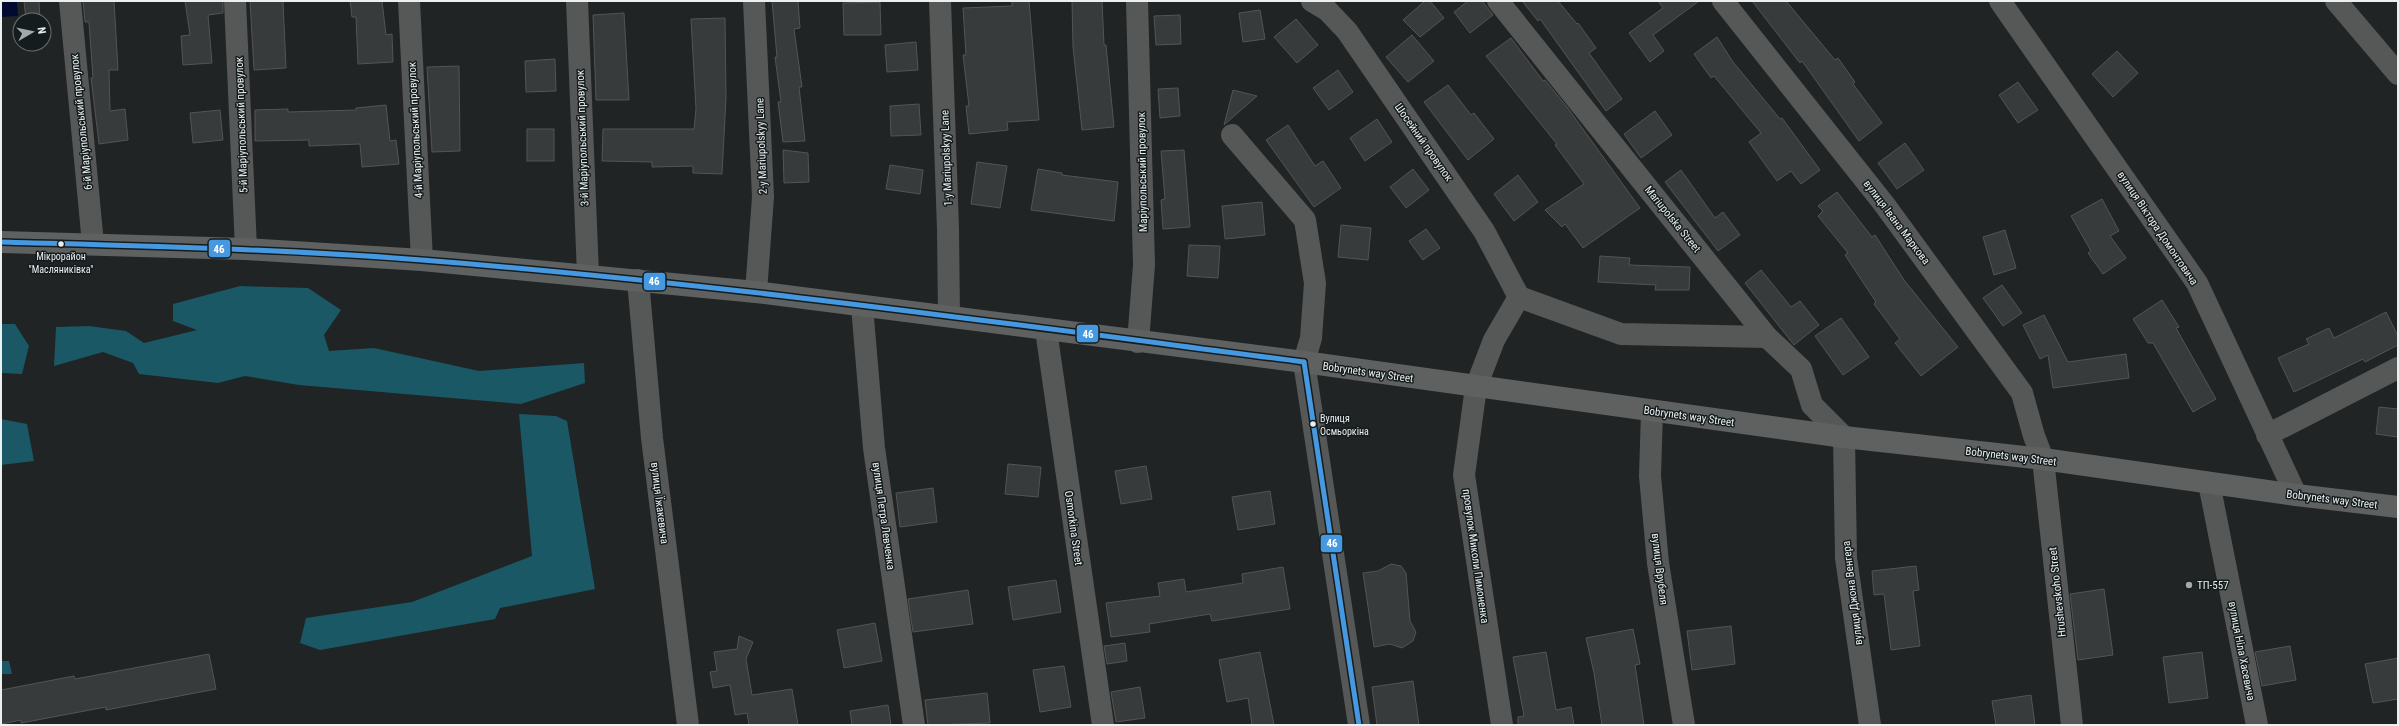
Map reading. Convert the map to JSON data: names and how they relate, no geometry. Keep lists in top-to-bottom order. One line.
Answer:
{"streets":{"main road":["Bobrynets way Street"],"street":["6-й Маріупольський провулок","5-й Маріупольський провулок","4-й Маріупольський провулок","3-й Маріупольський провулок","Шосейний провулок","2-y Mariupolskyy Lane","1-y Mariupolskyy Lane","Маріупольський провулок","Mariupolska Street","вулиця Івана Маркова","вулиця Віктора Домонтовича","вулиця Їжакевича","вулиця Петра Левченка","Osmorkina Street","провулок Миколи Пимоненка","вулиця Врубеля","Hrushevskoho Street","вулиця Джона Венгера","вулиця Ніла Хасевича"]},"crossings":[["6-й Маріупольський провулок","Bobrynets way Street"],["5-й Маріупольський провулок","Bobrynets way Street"],["4-й Маріупольський провулок","Bobrynets way Street"],["3-й Маріупольський провулок","Bobrynets way Street"],["Шосейний провулок","провулок Миколи Пимоненка"],["2-y Mariupolskyy Lane","Bobrynets way Street"],["1-y Mariupolskyy Lane","Bobrynets way Street"],["Маріупольський провулок","Bobrynets way Street"],["Mariupolska Street","Bobrynets way Street"],["Mariupolska Street","вулиця Джона Венгера"],["вулиця Івана Маркова","Bobrynets way Street"],["вулиця Івана Маркова","Hrushevskoho Street"],["вулиця Віктора Домонтовича","Bobrynets way Street"],["Bobrynets way Street","вулиця Їжакевича"],["Bobrynets way Street","вулиця Петра Левченка"],["Bobrynets way Street","Osmorkina Street"],["Bobrynets way Street","провулок Миколи Пимоненка"],["Bobrynets way Street","вулиця Врубеля"],["Bobrynets way Street","Hrushevskoho Street"],["Bobrynets way Street","вулиця Джона Венгера"],["Bobrynets way Street","вулиця Ніла Хасевича"]],"places":["Мікрорайон \"Масляниківка\"","Вулиця Осмьоркіна","ТП-557"],"lines":["transit line 46"],"north":"right"}
